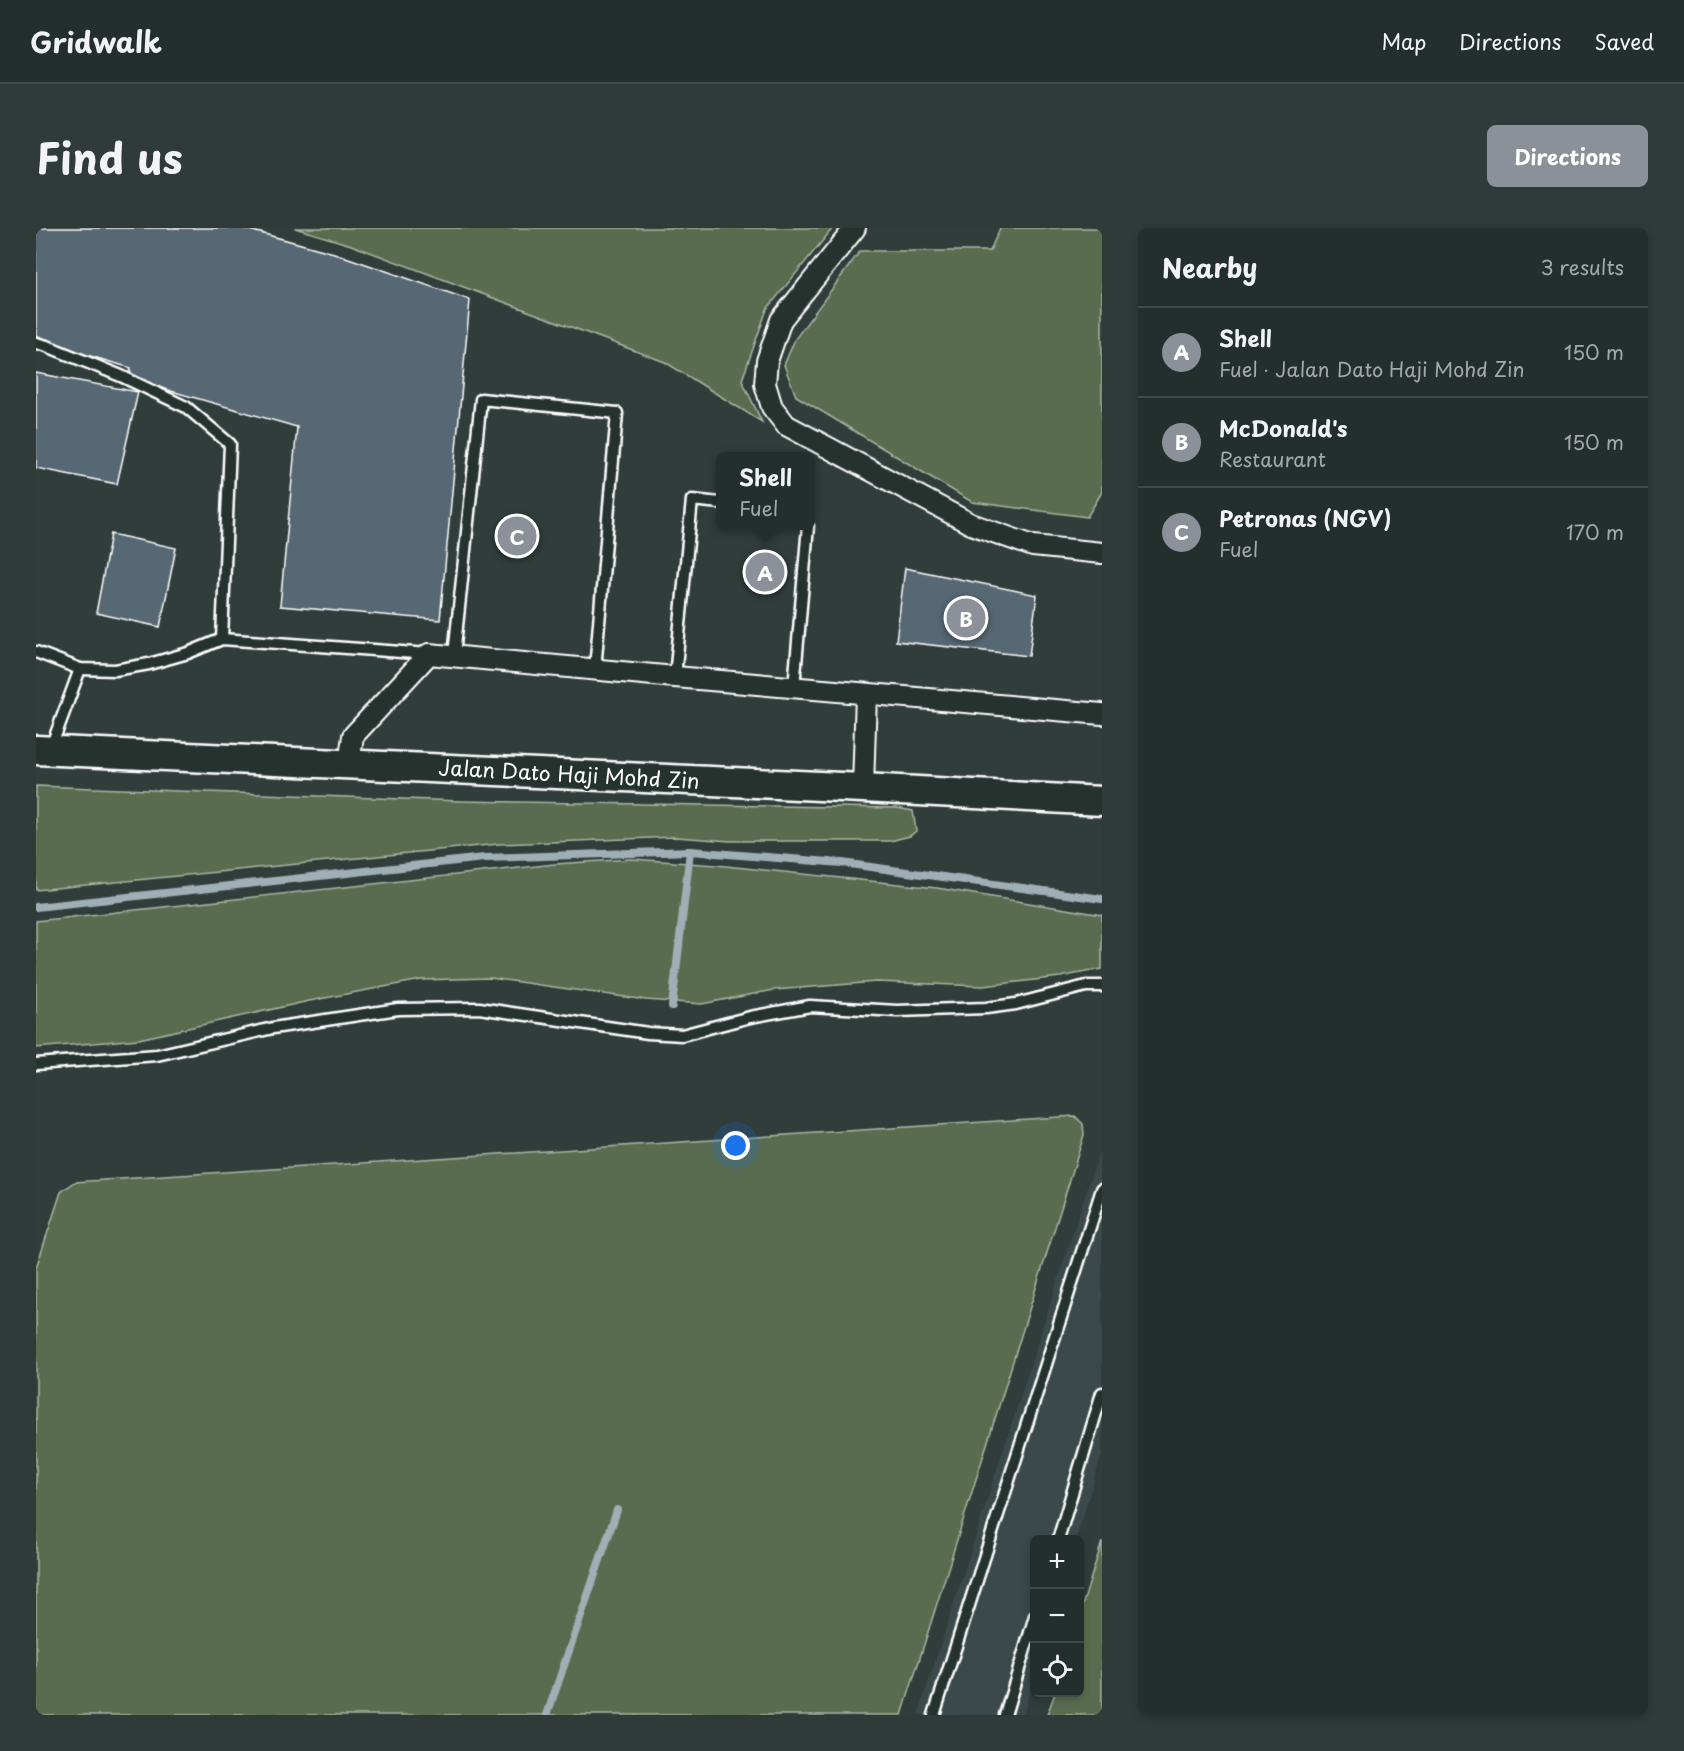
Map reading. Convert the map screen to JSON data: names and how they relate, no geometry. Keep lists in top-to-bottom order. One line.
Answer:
{"streets":{"main road":["Jalan Dato Haji Mohd Zin"]},"page":{"header":"Gridwalk","nav":["Map","Directions","Saved"],"title":"Find us","buttons":"Directions","heading":["Nearby","3 results"],"list":[{"mark":"A","name":"Shell","note":"Fuel · Jalan Dato Haji Mohd Zin","value":"150 m"},{"mark":"B","name":"McDonald's","note":"Restaurant","value":"150 m"},{"mark":"C","name":"Petronas (NGV)","note":"Fuel","value":"170 m"}],"popup":["Shell","Fuel"],"pins":["C","A","B"],"map_buttons":["+","−"]}}
